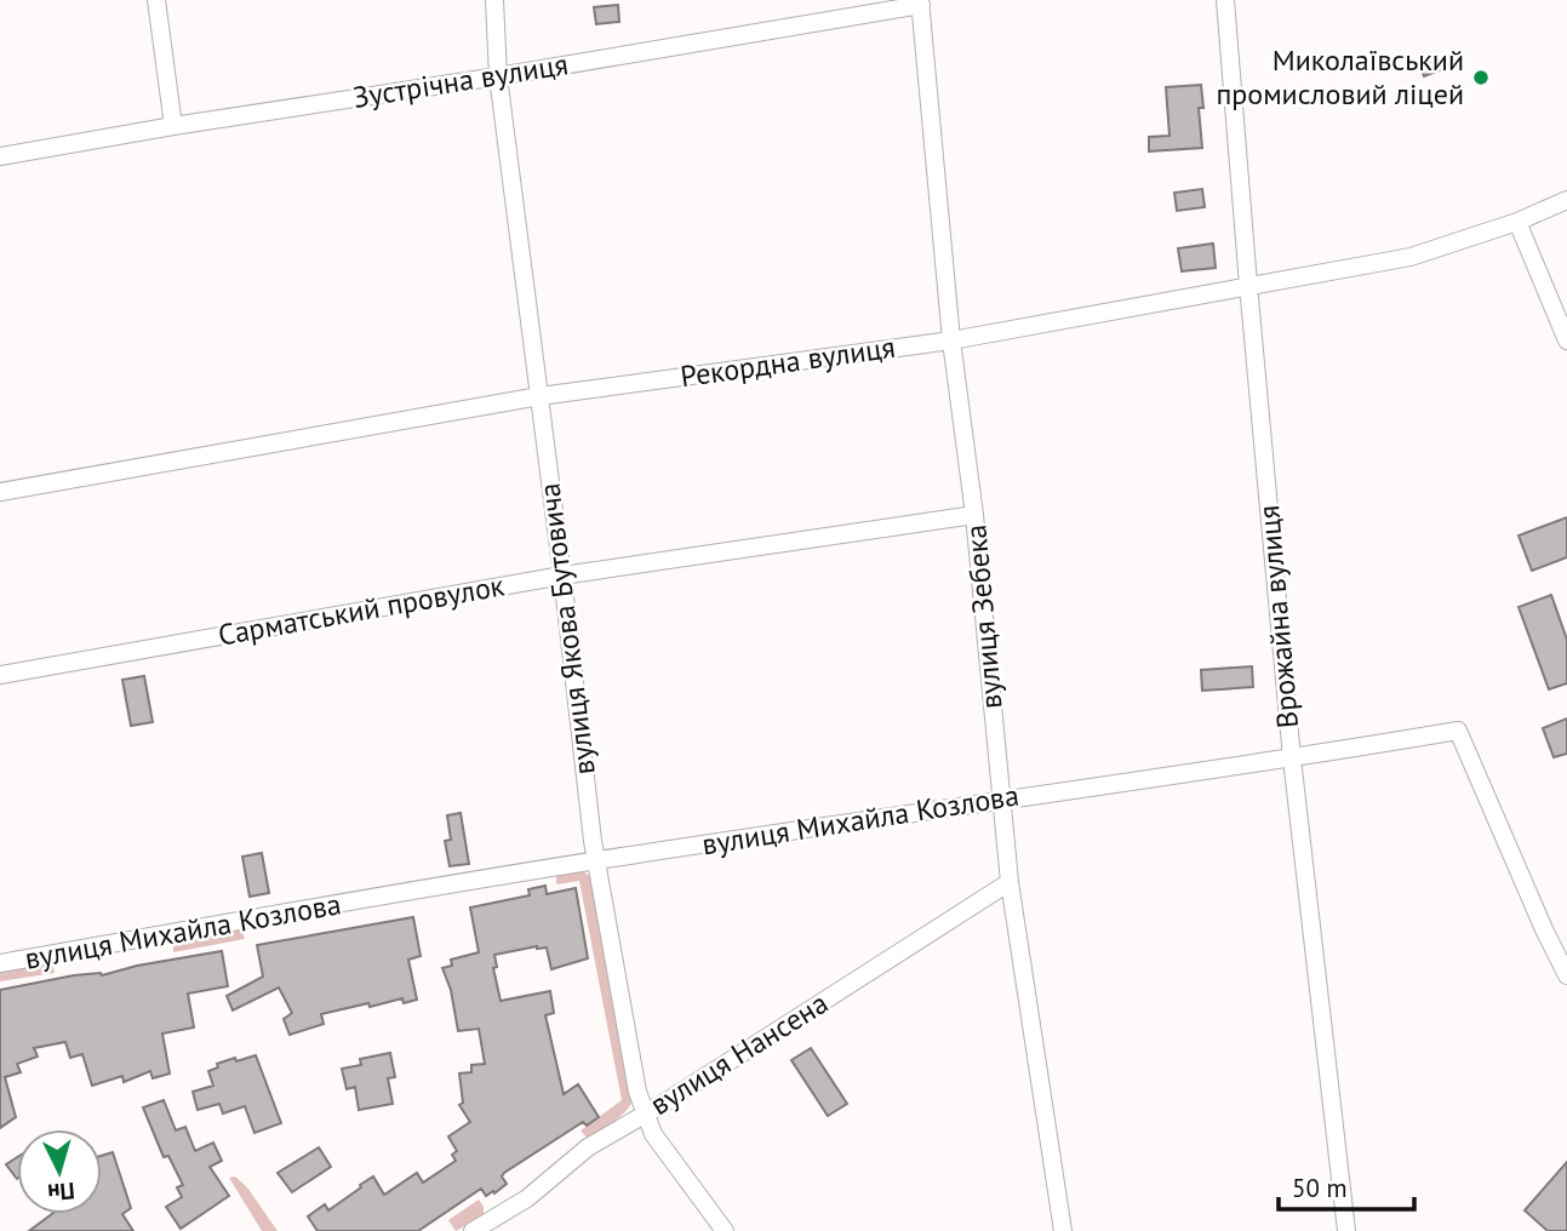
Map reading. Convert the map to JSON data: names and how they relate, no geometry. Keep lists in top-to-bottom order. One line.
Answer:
{"streets":{"street":["Зустрічна вулиця","Рекордна вулиця","Сарматський провулок","вулиця Зебека","Врожайна вулиця","вулиця Якова Бутовича","вулиця Михайла Козлова","вулиця Нансена"]},"crossings":[["Зустрічна вулиця","вулиця Зебека"],["Зустрічна вулиця","вулиця Якова Бутовича"],["Рекордна вулиця","вулиця Зебека"],["Рекордна вулиця","Врожайна вулиця"],["Рекордна вулиця","вулиця Якова Бутовича"],["Сарматський провулок","вулиця Зебека"],["Сарматський провулок","вулиця Якова Бутовича"],["вулиця Зебека","вулиця Михайла Козлова"],["вулиця Зебека","вулиця Нансена"],["Врожайна вулиця","вулиця Михайла Козлова"],["вулиця Якова Бутовича","вулиця Михайла Козлова"],["вулиця Якова Бутовича","вулиця Нансена"]],"places":["Миколаївський промисловий ліцей"],"scale_bar":"50 m","north":"bottom"}
